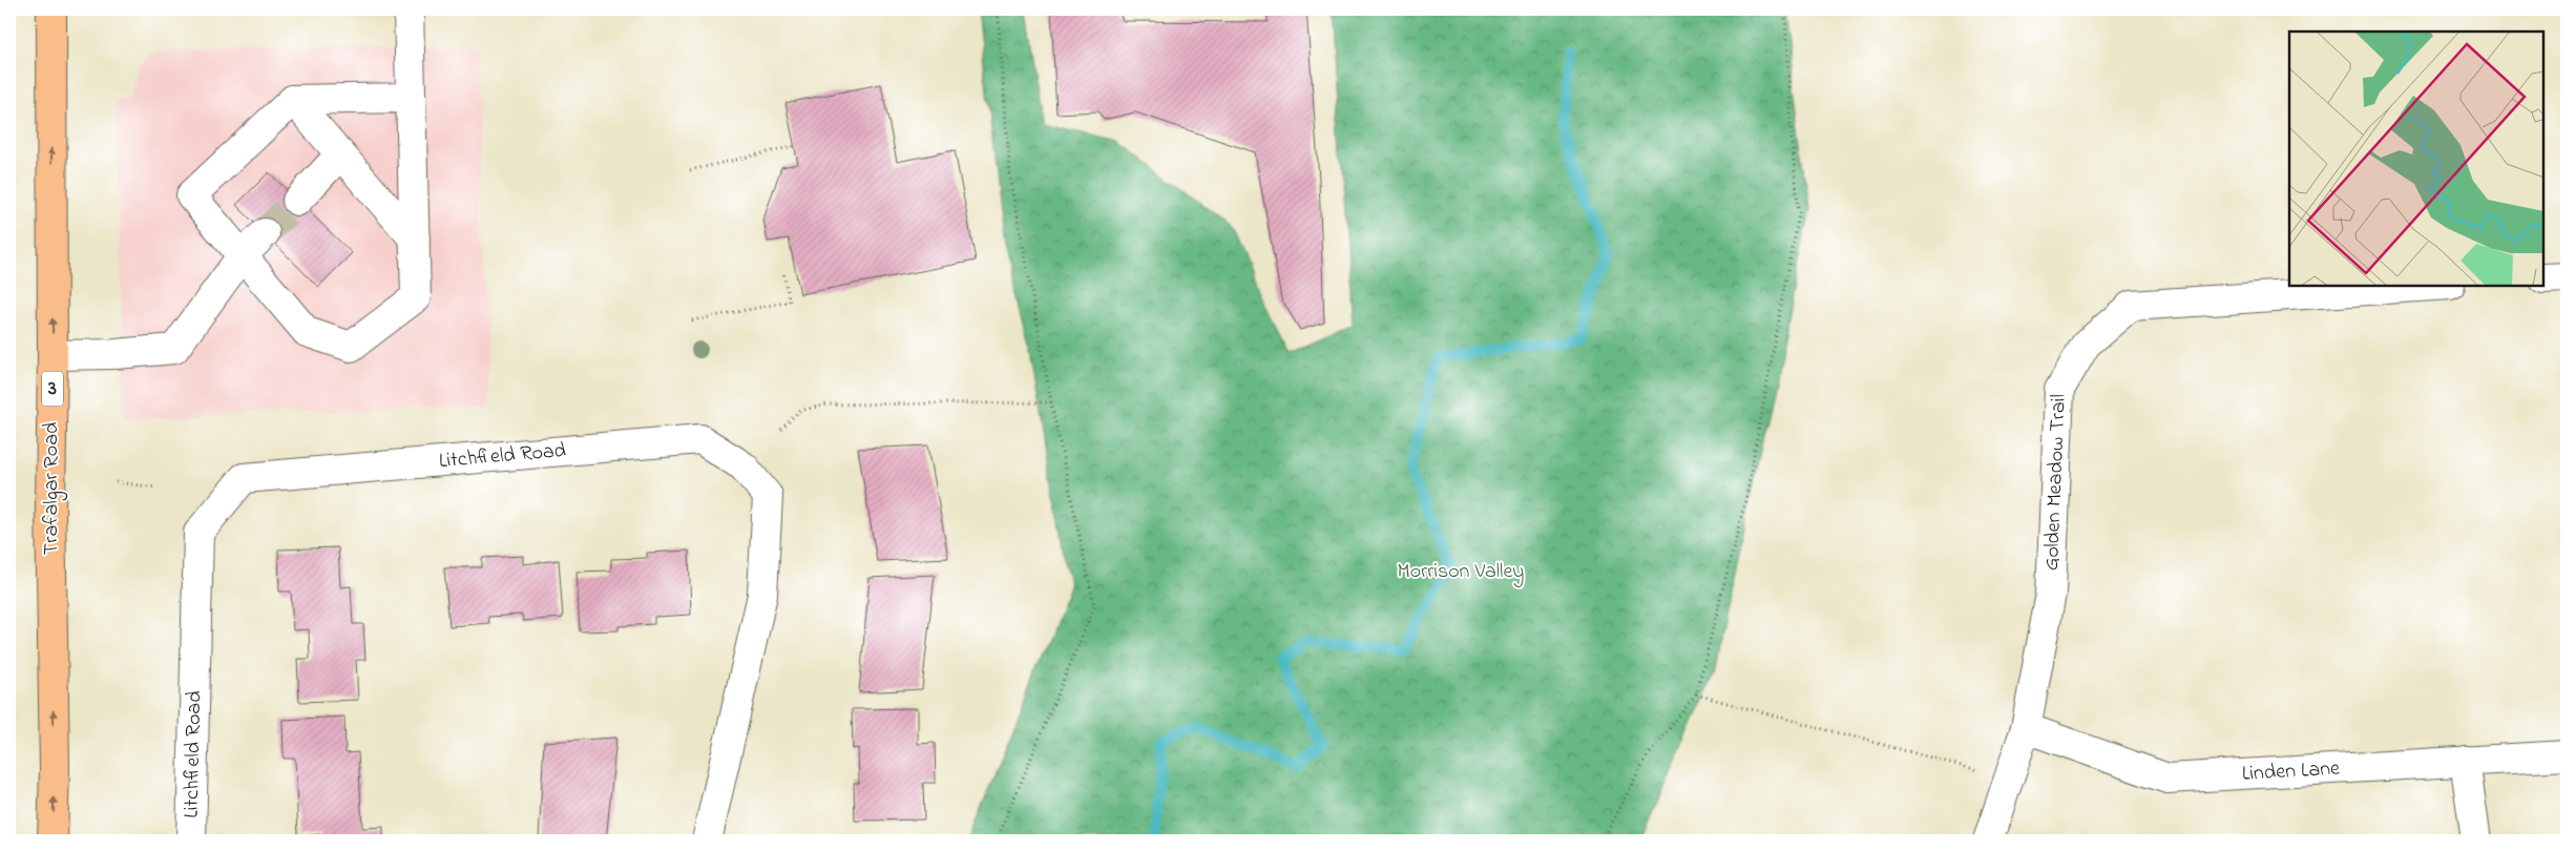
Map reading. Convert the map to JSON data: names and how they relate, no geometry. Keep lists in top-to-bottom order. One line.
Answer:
{"streets":{"main road":["3","Trafalgar Road"],"street":["Litchfield Road","Golden Meadow Trail","Linden Lane"]},"crossings":[["Golden Meadow Trail","Linden Lane"]],"one_way":["Trafalgar Road"],"parks":["Morrison Valley"]}
